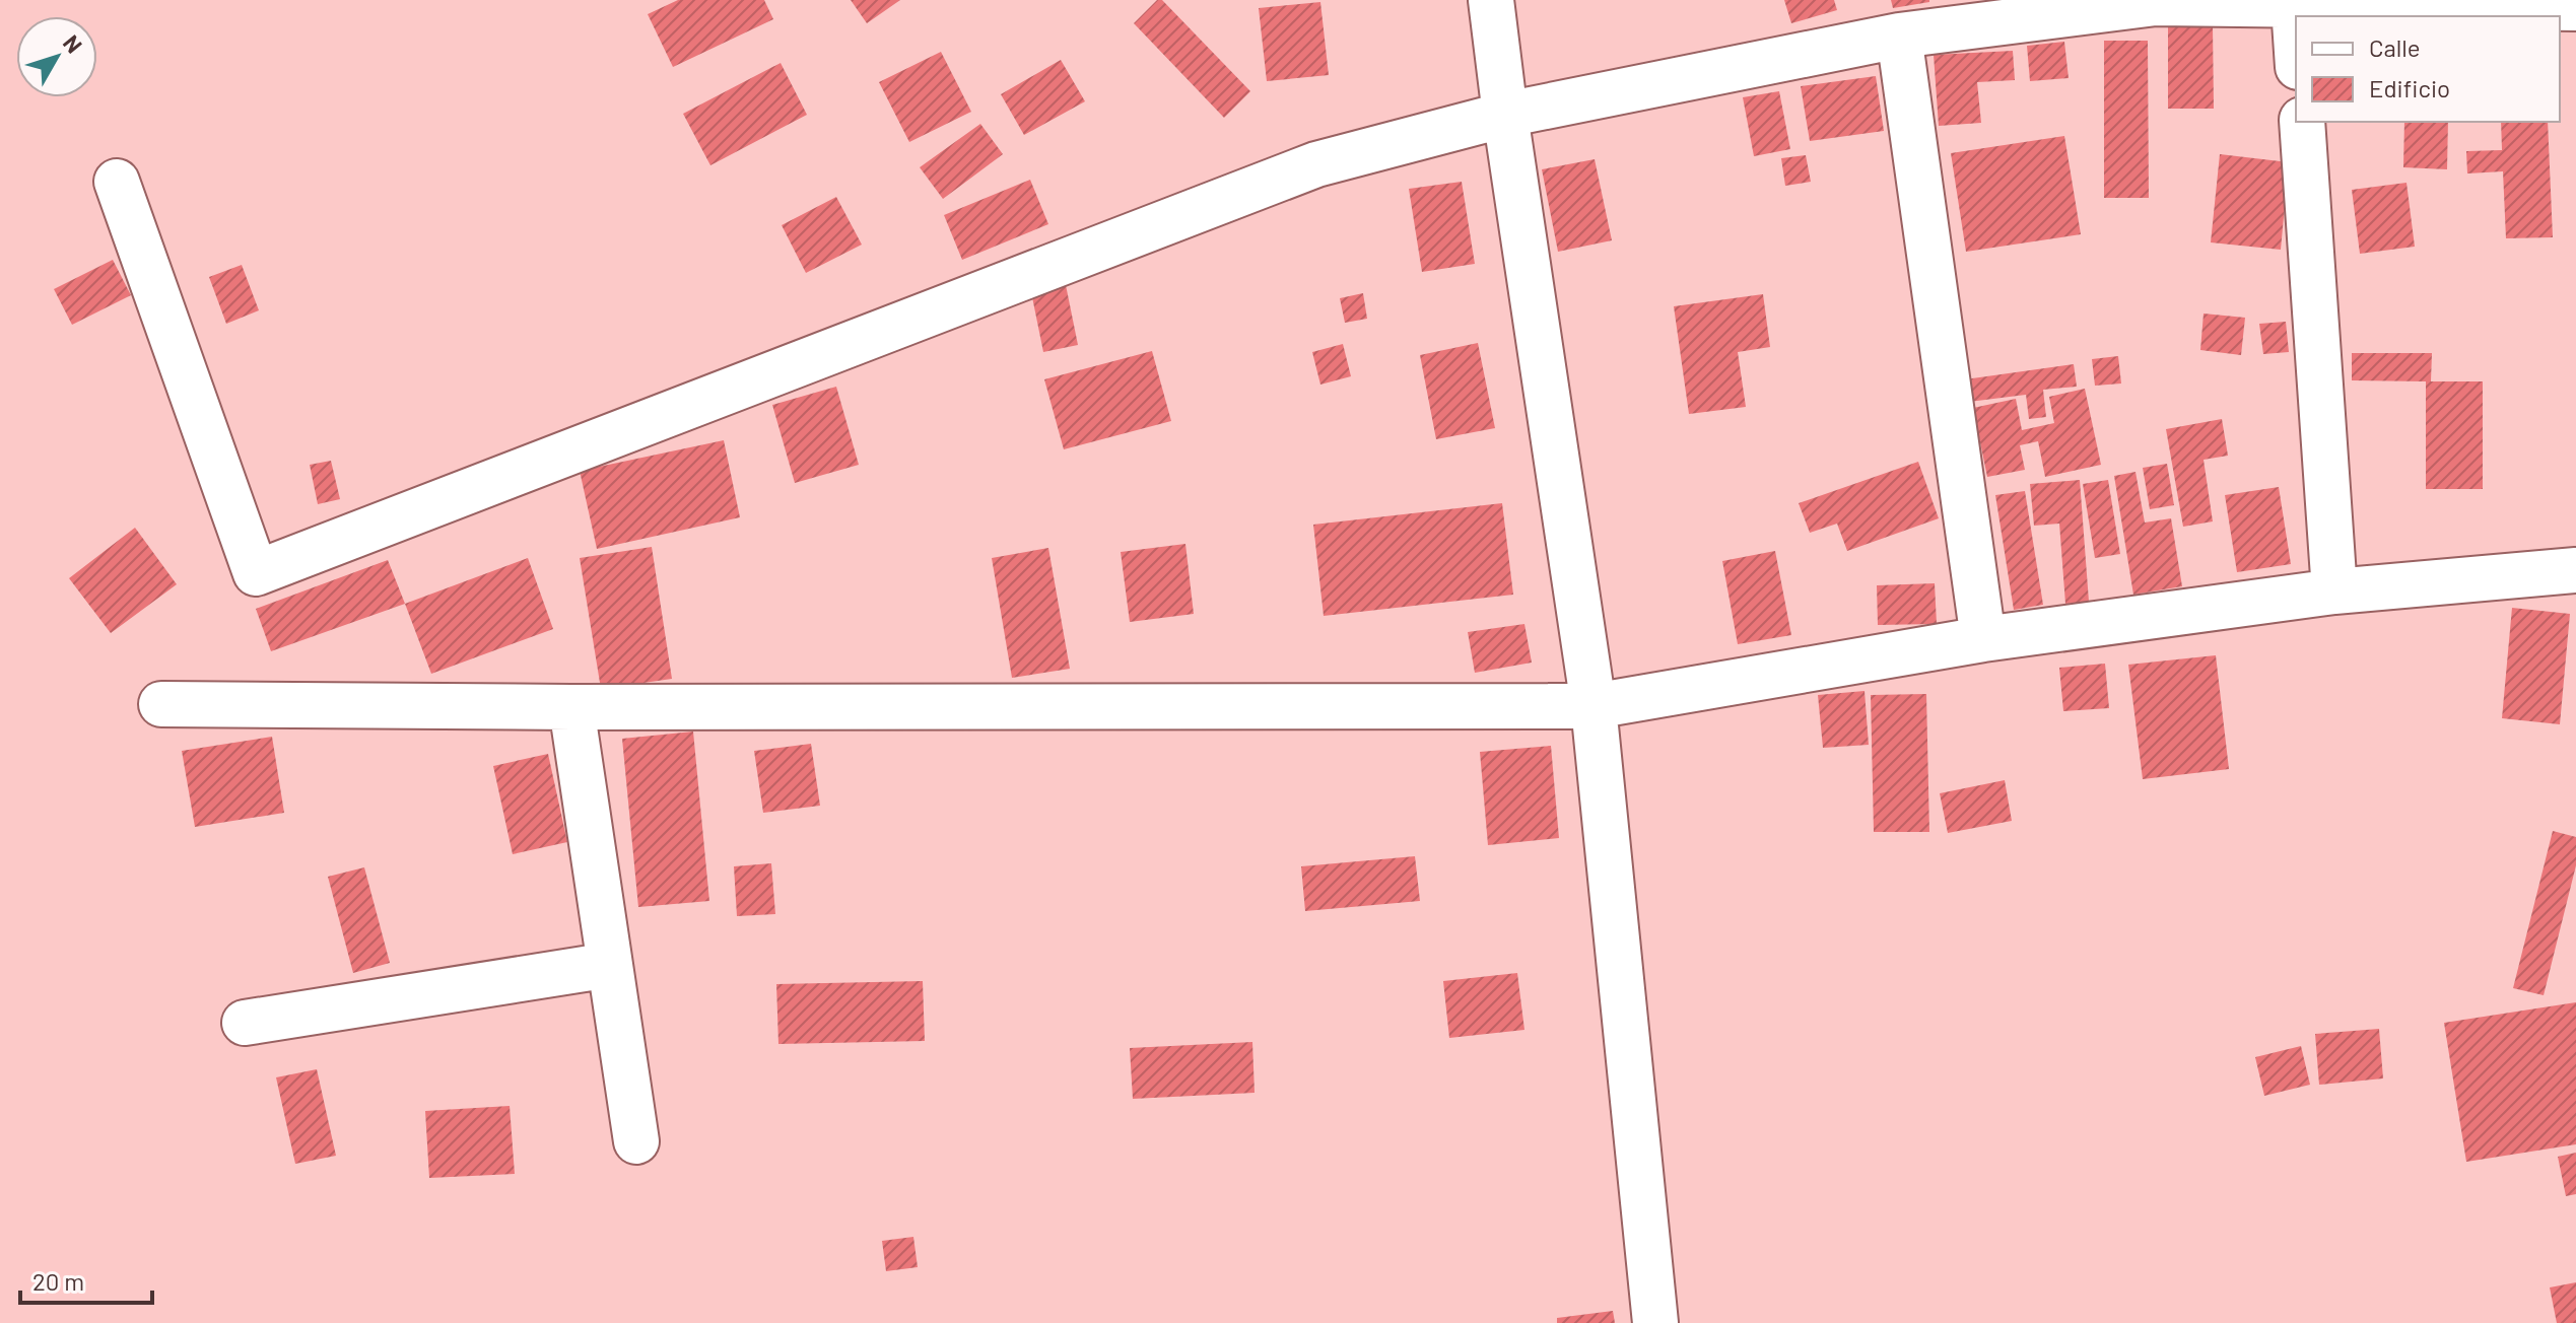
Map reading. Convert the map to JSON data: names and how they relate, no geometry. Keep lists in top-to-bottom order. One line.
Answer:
{"legend":["Calle","Edificio"],"scale_bar":"20 m","north":"top right"}
